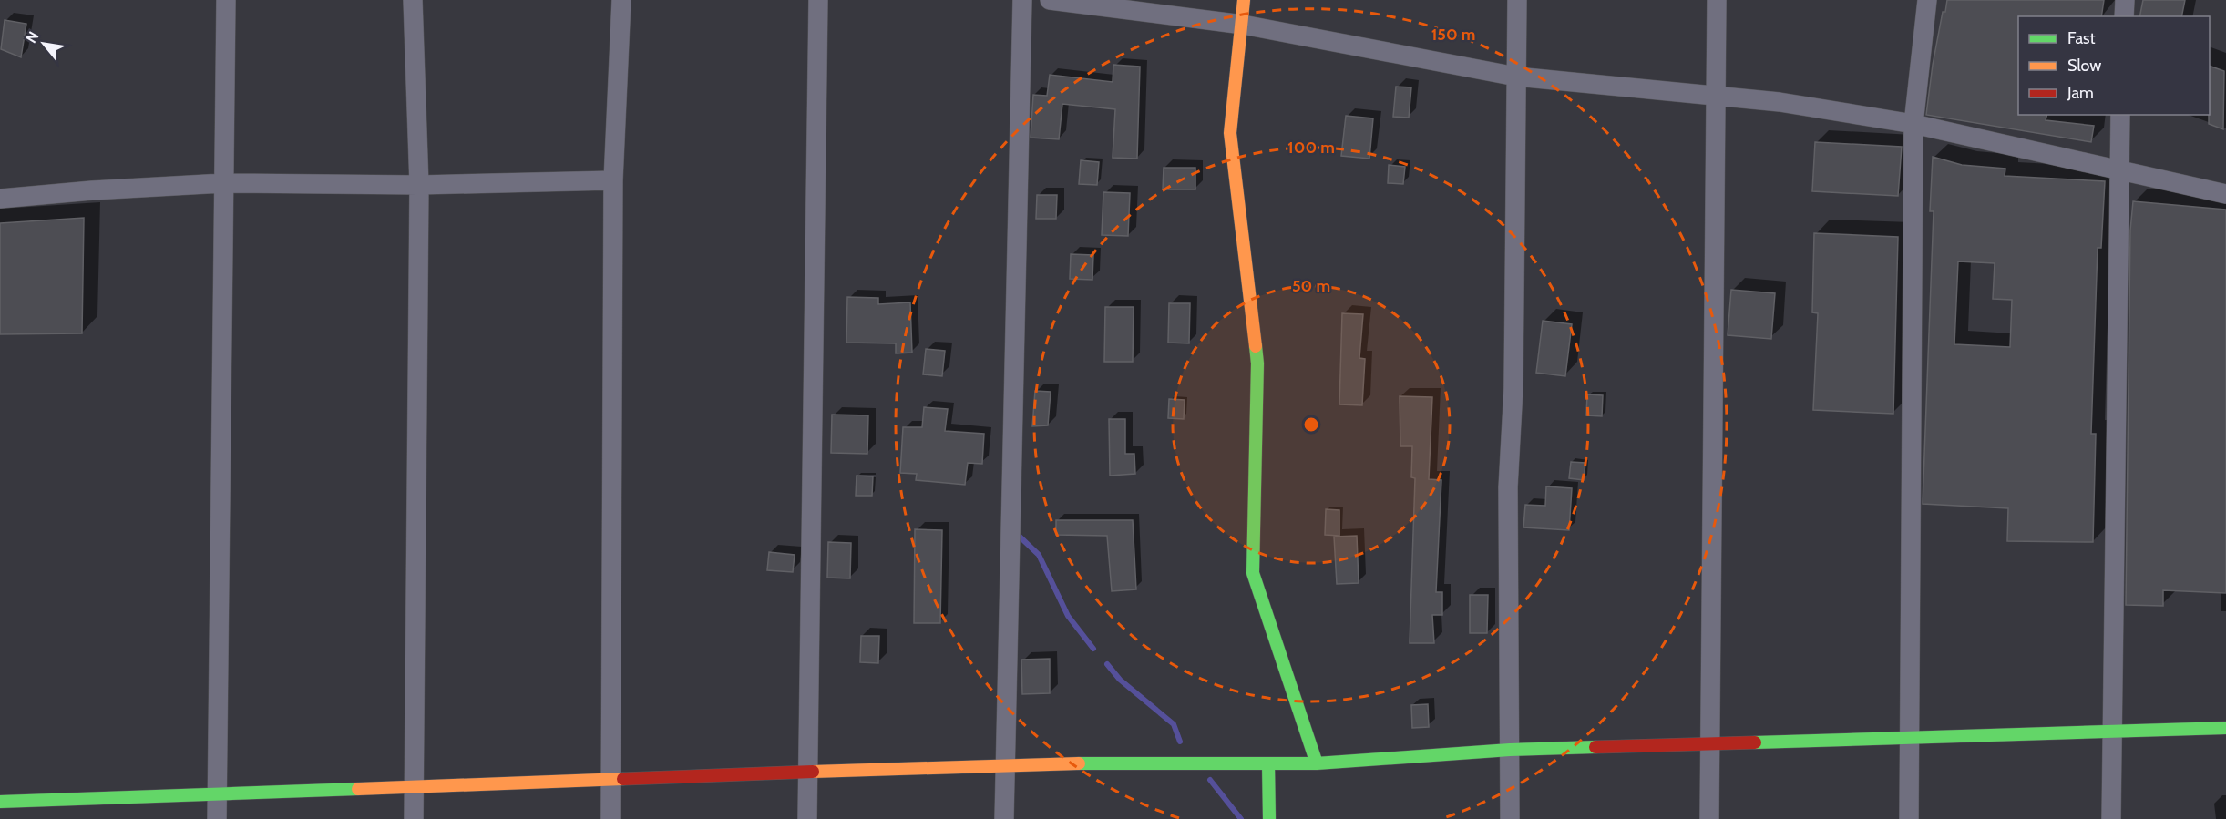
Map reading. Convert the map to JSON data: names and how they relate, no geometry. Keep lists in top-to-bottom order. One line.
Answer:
{"legend":["Fast","Slow","Jam"],"north":"top left","rings":["150 m","100 m","50 m"]}
